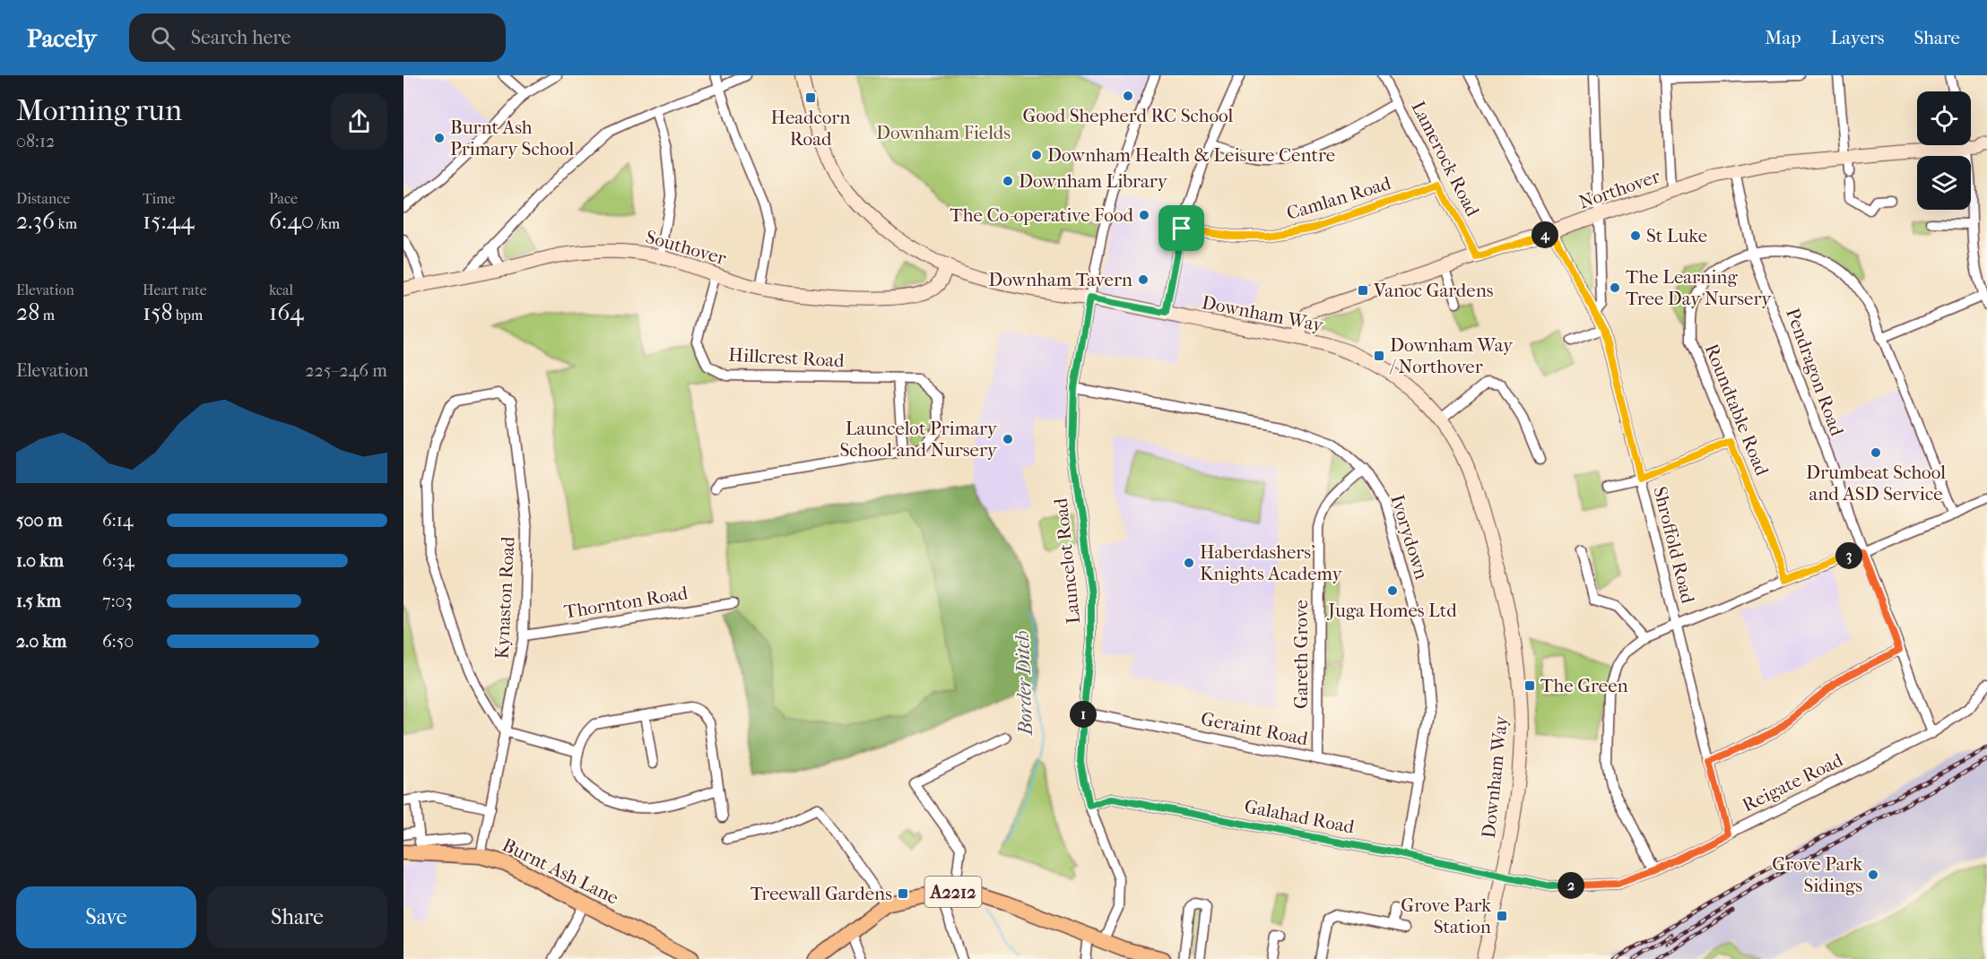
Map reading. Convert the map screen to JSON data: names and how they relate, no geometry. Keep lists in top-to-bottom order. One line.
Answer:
{"streets":{"main road":["Burnt Ash Lane","A2212"],"street":["Lamerock Road","Northover","Camlan Road","Southover","Downham Way","Hillcrest Road","Pendragon Road","Roundtable Road","Ivorydown","Shroffold Road","Launcelot Road","Kynaston Road","Thornton Road","Gareth Grove","Geraint Road","Reigate Road","Galahad Road"]},"crossings":[["Lamerock Road","Northover"],["Lamerock Road","Camlan Road"],["Northover","Downham Way"],["Northover","Pendragon Road"],["Northover","Shroffold Road"],["Southover","Downham Way"],["Southover","Hillcrest Road"],["Downham Way","Launcelot Road"],["Downham Way","Reigate Road"],["Downham Way","Galahad Road"],["Pendragon Road","Roundtable Road"],["Pendragon Road","Reigate Road"],["Ivorydown","Launcelot Road"],["Ivorydown","Gareth Grove"],["Ivorydown","Geraint Road"],["Ivorydown","Galahad Road"],["Shroffold Road","Reigate Road"],["Launcelot Road","Geraint Road"],["Launcelot Road","Galahad Road"],["Launcelot Road","A2212"],["Kynaston Road","Thornton Road"],["Kynaston Road","Burnt Ash Lane"],["Gareth Grove","Geraint Road"],["Reigate Road","Galahad Road"]],"water":["Border Ditch"],"parks":["Downham Fields"],"places":{"other":["Good Shepherd RC School","Burnt Ash Primary School","Downham Health & Leisure Centre","Downham Library","The Co-operative Food","St Luke","Downham Tavern","The Learning Tree Day Nursery","Launcelot Primary School and Nursery","Drumbeat School and ASD Service","Haberdashers' Knights Academy","Juga Homes Ltd","Grove Park Sidings"],"transit":["Headcorn Road","Vanoc Gardens","Downham Way / Northover","The Green","Treewall Gardens","Grove Park Station"]},"page":{"header":"Pacely","search":"Search here","nav":["Map","Layers","Share"],"heading":["Morning run","08:12"],"stats":[["Distance","2.36 km"],["Time","15:44"],["Pace","6:40 /km"],["Elevation","28 m"],["Heart rate","158 bpm"],["kcal","164"]],"pins":["4","3","1","2"],"chart":["Elevation","225–246 m"],"list":[{"name":"500 m","note":"6:14"},{"name":"1.0 km","note":"6:34"},{"name":"1.5 km","note":"7:03"},{"name":"2.0 km","note":"6:50"}],"buttons":["Save","Share"]}}
